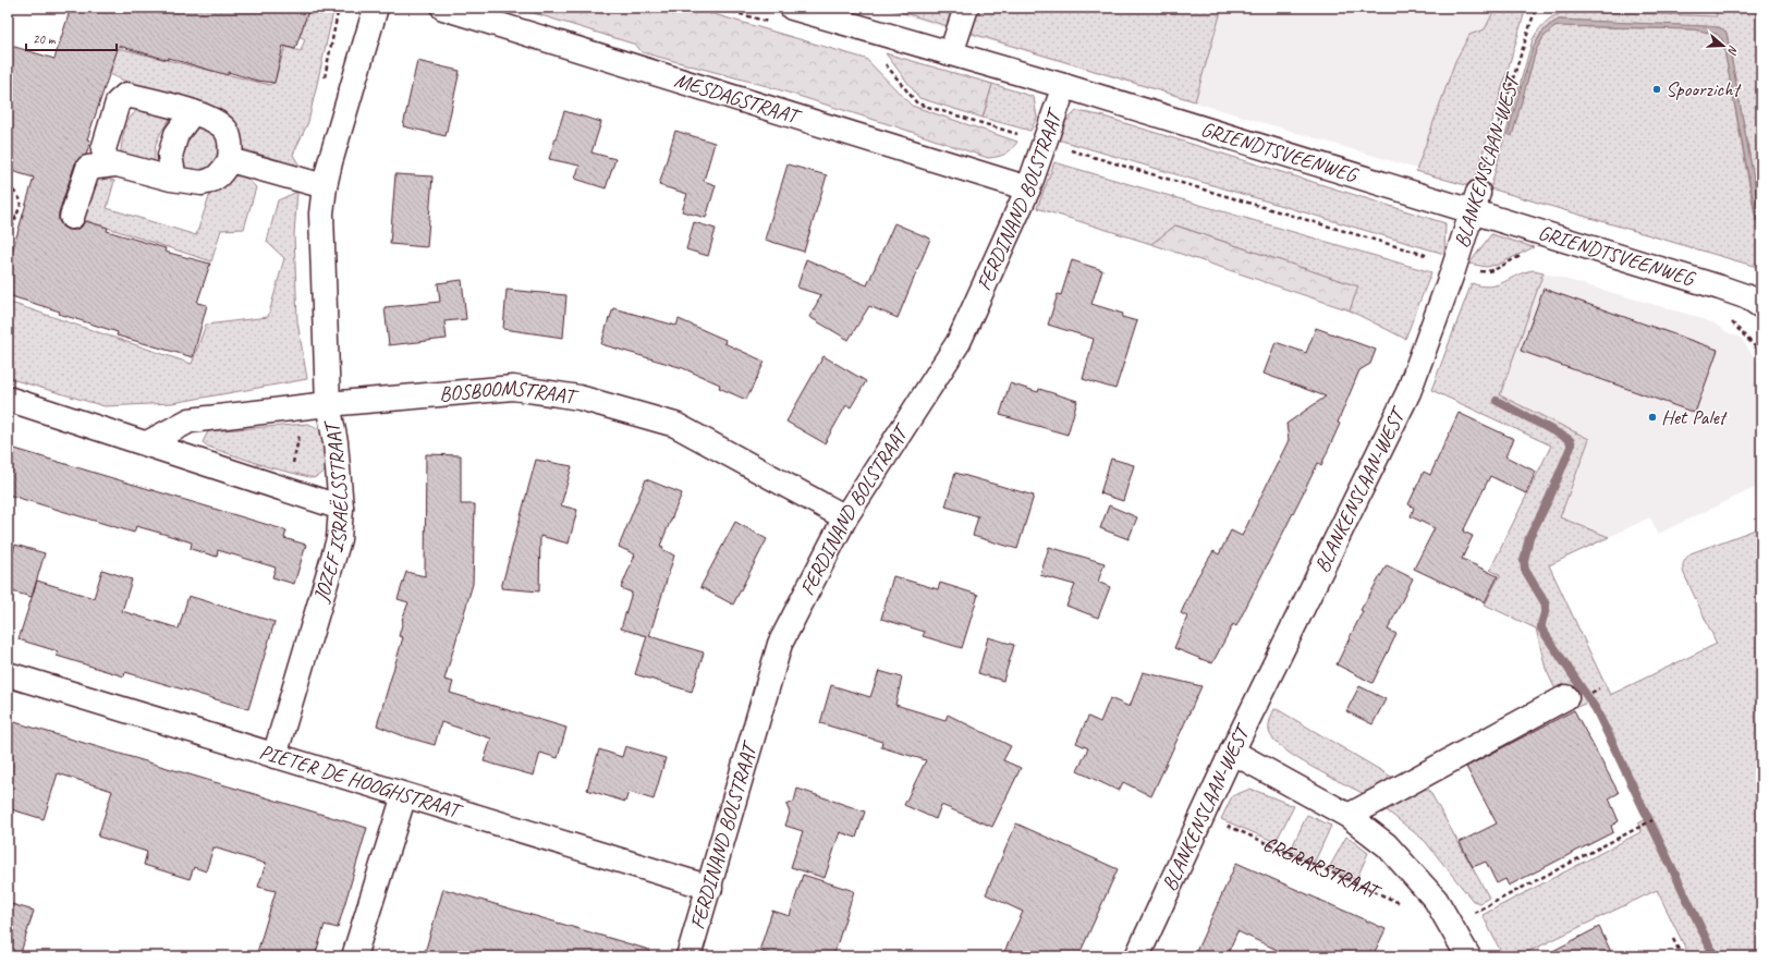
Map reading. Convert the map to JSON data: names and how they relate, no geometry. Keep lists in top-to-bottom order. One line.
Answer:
{"streets":{"street":["MESDAGSTRAAT","GRIENDTSVEENWEG","BLANKENSLAAN-WEST","FERDINAND BOLSTRAAT","BOSBOOMSTRAAT","JOZEF ISRAËLSSTRAAT","PIETER DE HOOGHSTRAAT","CRERARSTRAAT"]},"crossings":[["MESDAGSTRAAT","FERDINAND BOLSTRAAT"],["GRIENDTSVEENWEG","BLANKENSLAAN-WEST"],["GRIENDTSVEENWEG","FERDINAND BOLSTRAAT"],["BLANKENSLAAN-WEST","CRERARSTRAAT"],["FERDINAND BOLSTRAAT","BOSBOOMSTRAAT"],["FERDINAND BOLSTRAAT","PIETER DE HOOGHSTRAAT"],["BOSBOOMSTRAAT","JOZEF ISRAËLSSTRAAT"],["JOZEF ISRAËLSSTRAAT","PIETER DE HOOGHSTRAAT"]],"places":["Spoorzicht","Het Palet"],"scale_bar":"20 m","north":"right"}
